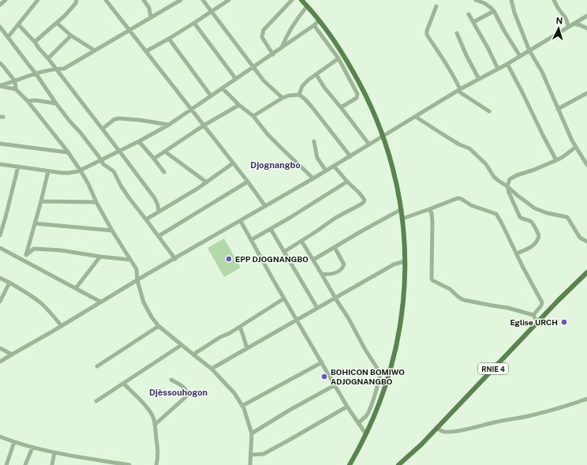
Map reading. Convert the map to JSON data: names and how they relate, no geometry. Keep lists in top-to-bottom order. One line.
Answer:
{"streets":{"main road":["RNIE 4"]},"districts":["Djognangbo","Djèssouhogon"],"places":["EPP DJOGNANGBO","Eglise URCH","BOHICON BOMIWO ADJOGNANGBO"],"north":"top"}
